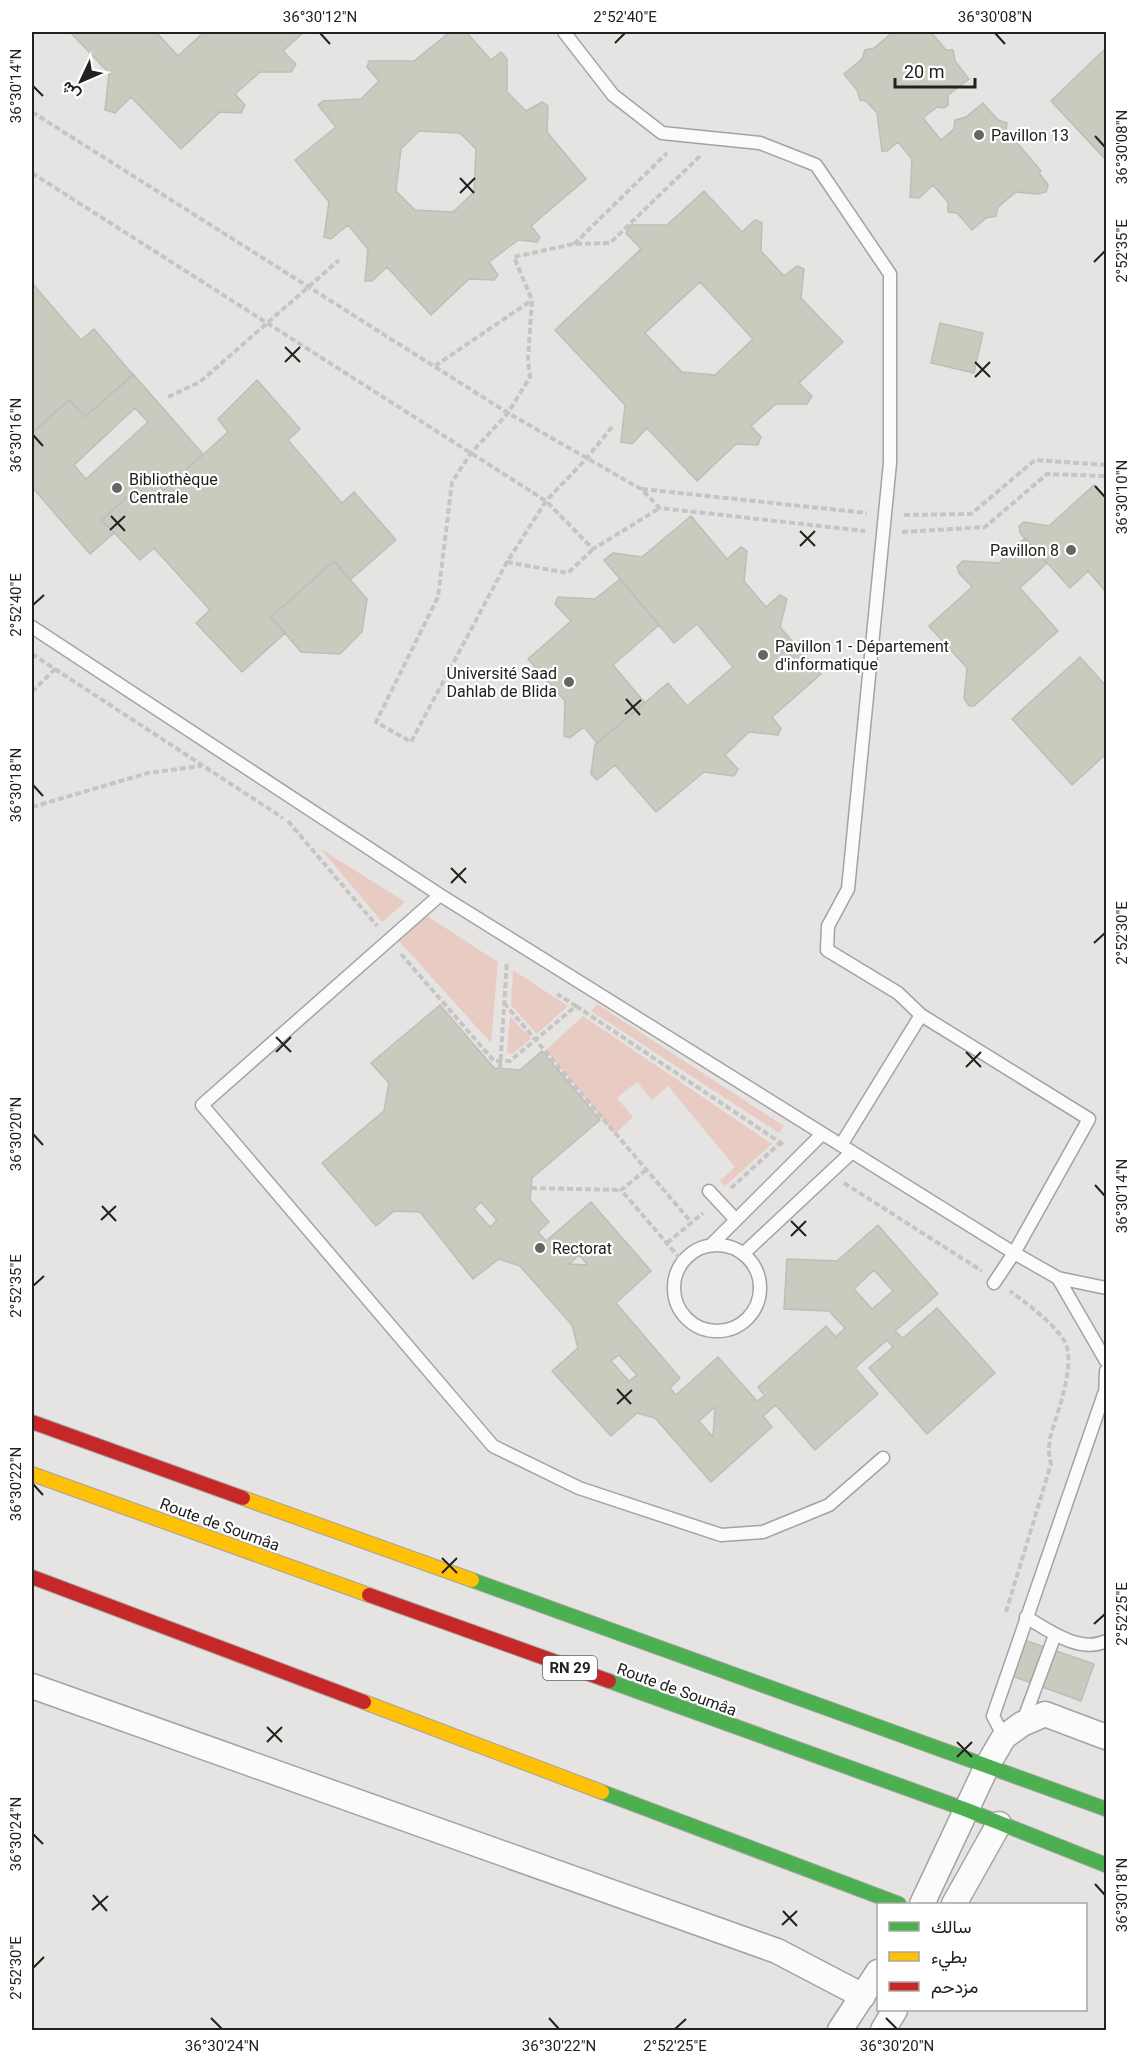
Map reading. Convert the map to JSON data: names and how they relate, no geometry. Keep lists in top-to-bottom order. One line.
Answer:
{"streets":{"main road":["Route de Soumâa","RN 29"]},"places":["Pavillon 13","Bibliothèque Centrale","Pavillon 8","Pavillon 1 - Département d'informatique","Université Saad Dahlab de Blida","Rectorat"],"legend":["سالك","بطيء","مزدحم"],"scale_bar":"20 m","north":"bottom left","coordinates":["36°30'12\"N","2°52'40\"E","36°30'08\"N","36°30'14\"N","2°52'35\"E","36°30'16\"N","36°30'10\"N","36°30'18\"N","2°52'30\"E","36°30'20\"N","36°30'22\"N","2°52'25\"E","36°30'24\"N"]}
